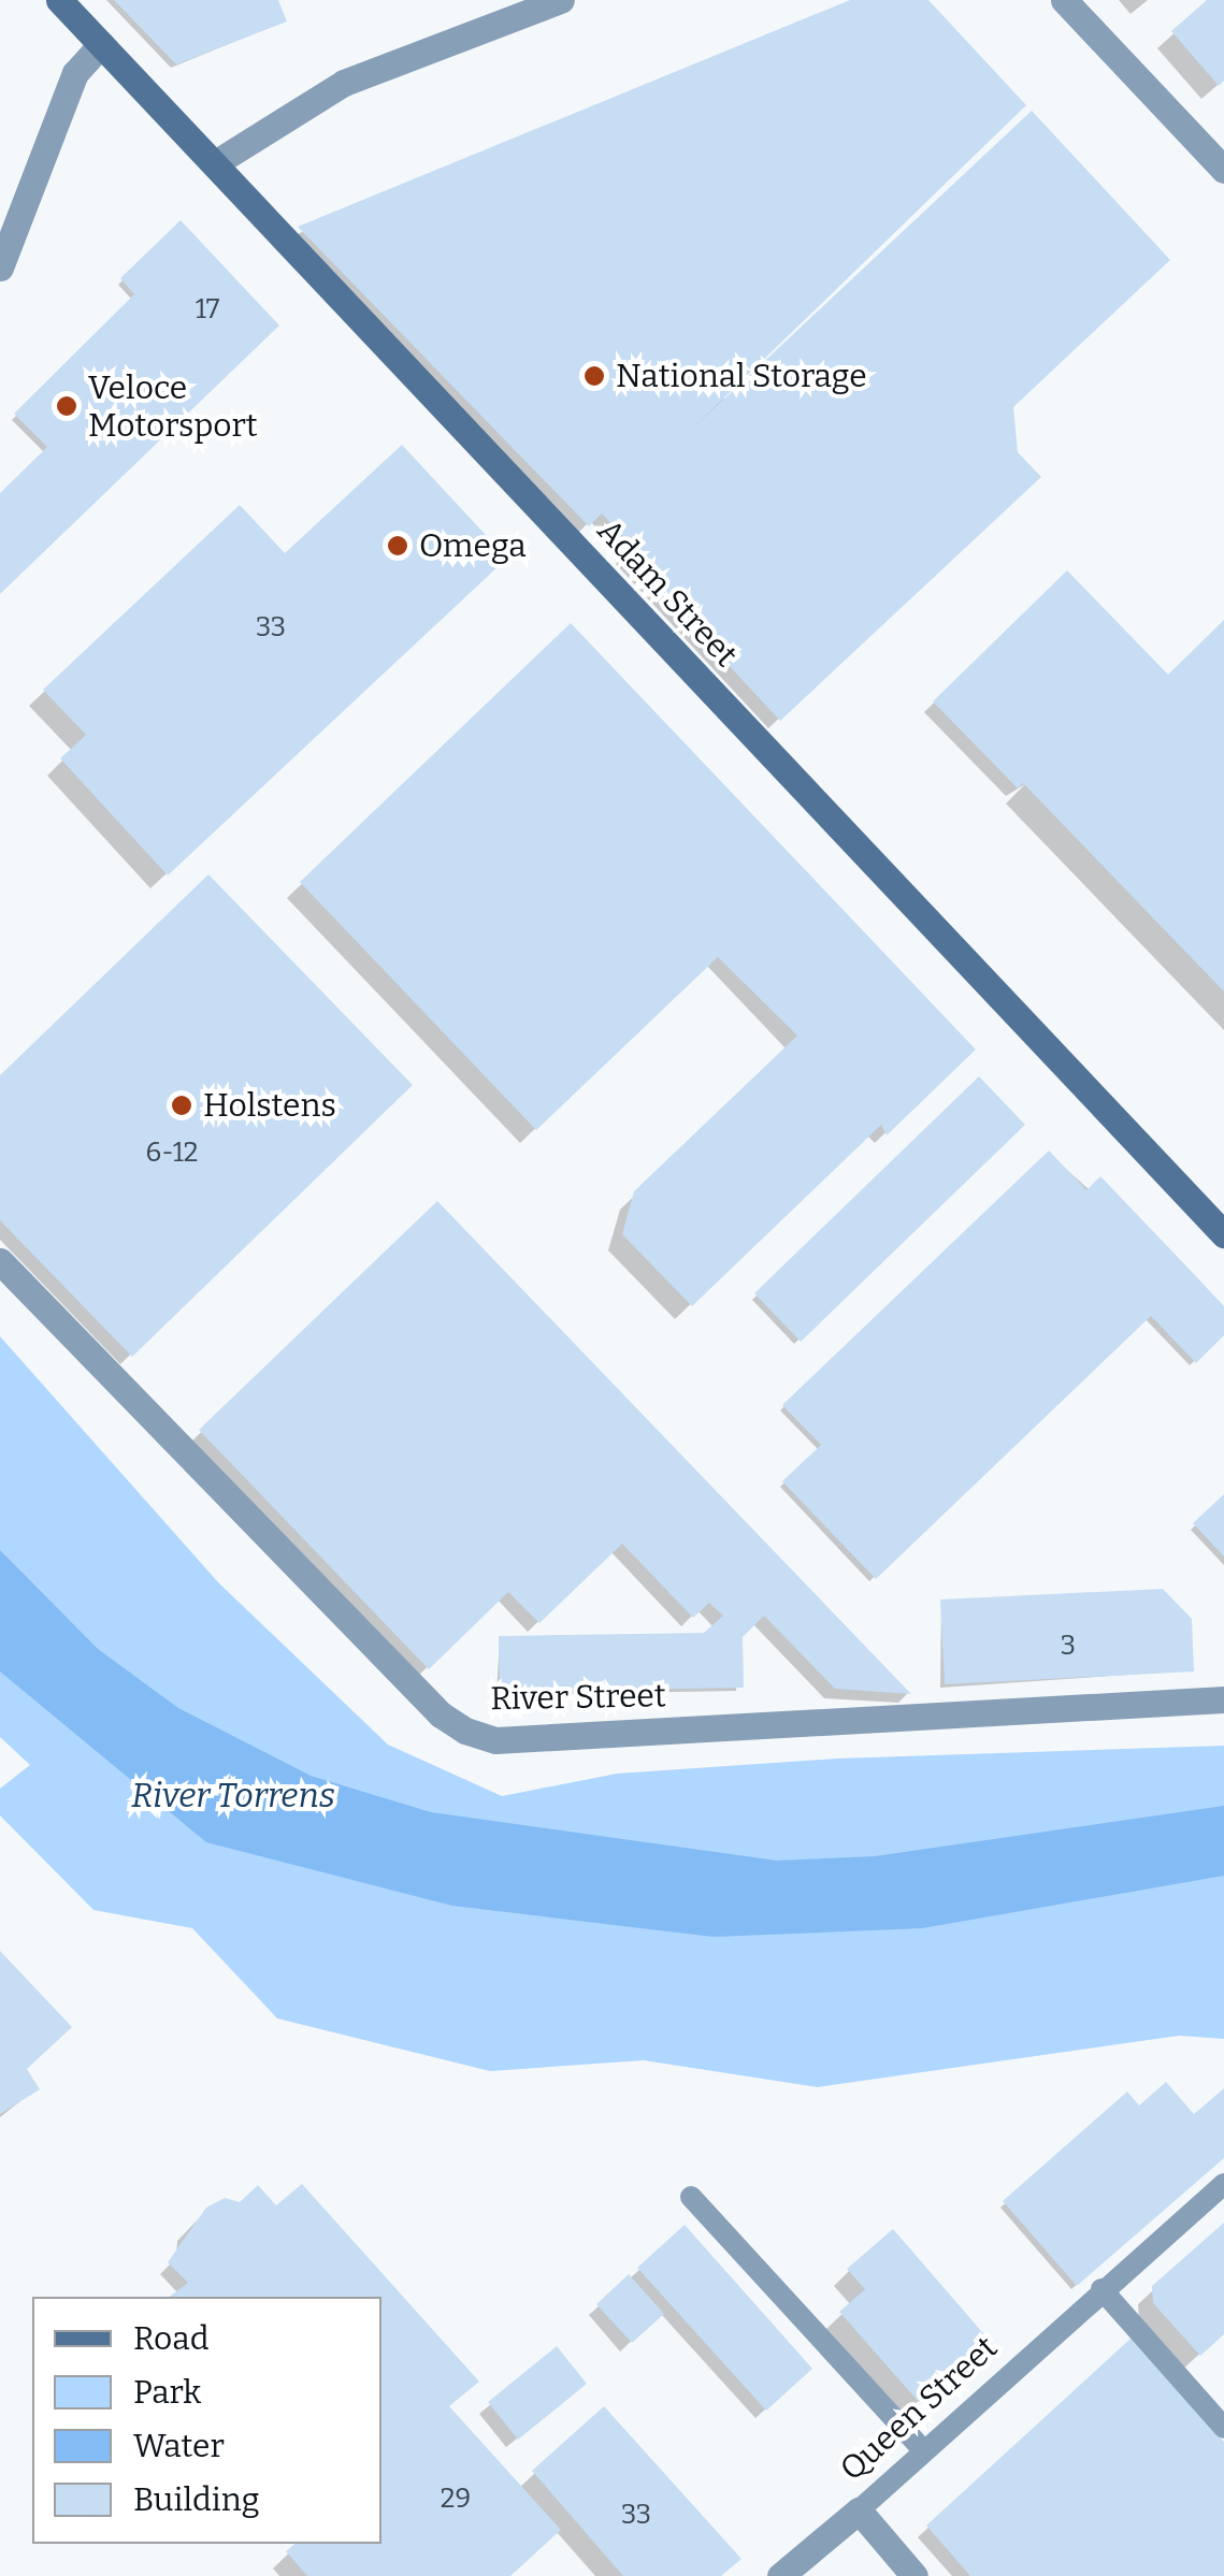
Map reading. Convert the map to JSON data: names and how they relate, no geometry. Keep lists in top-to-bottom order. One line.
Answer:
{"streets":{"main road":["Adam Street"],"street":["River Street","Queen Street"]},"water":["River Torrens"],"places":["National Storage","Veloce Motorsport","Omega","Holstens"],"house_numbers":["17","33","6-12","3","29","33"],"legend":["Road","Park","Water","Building"]}
